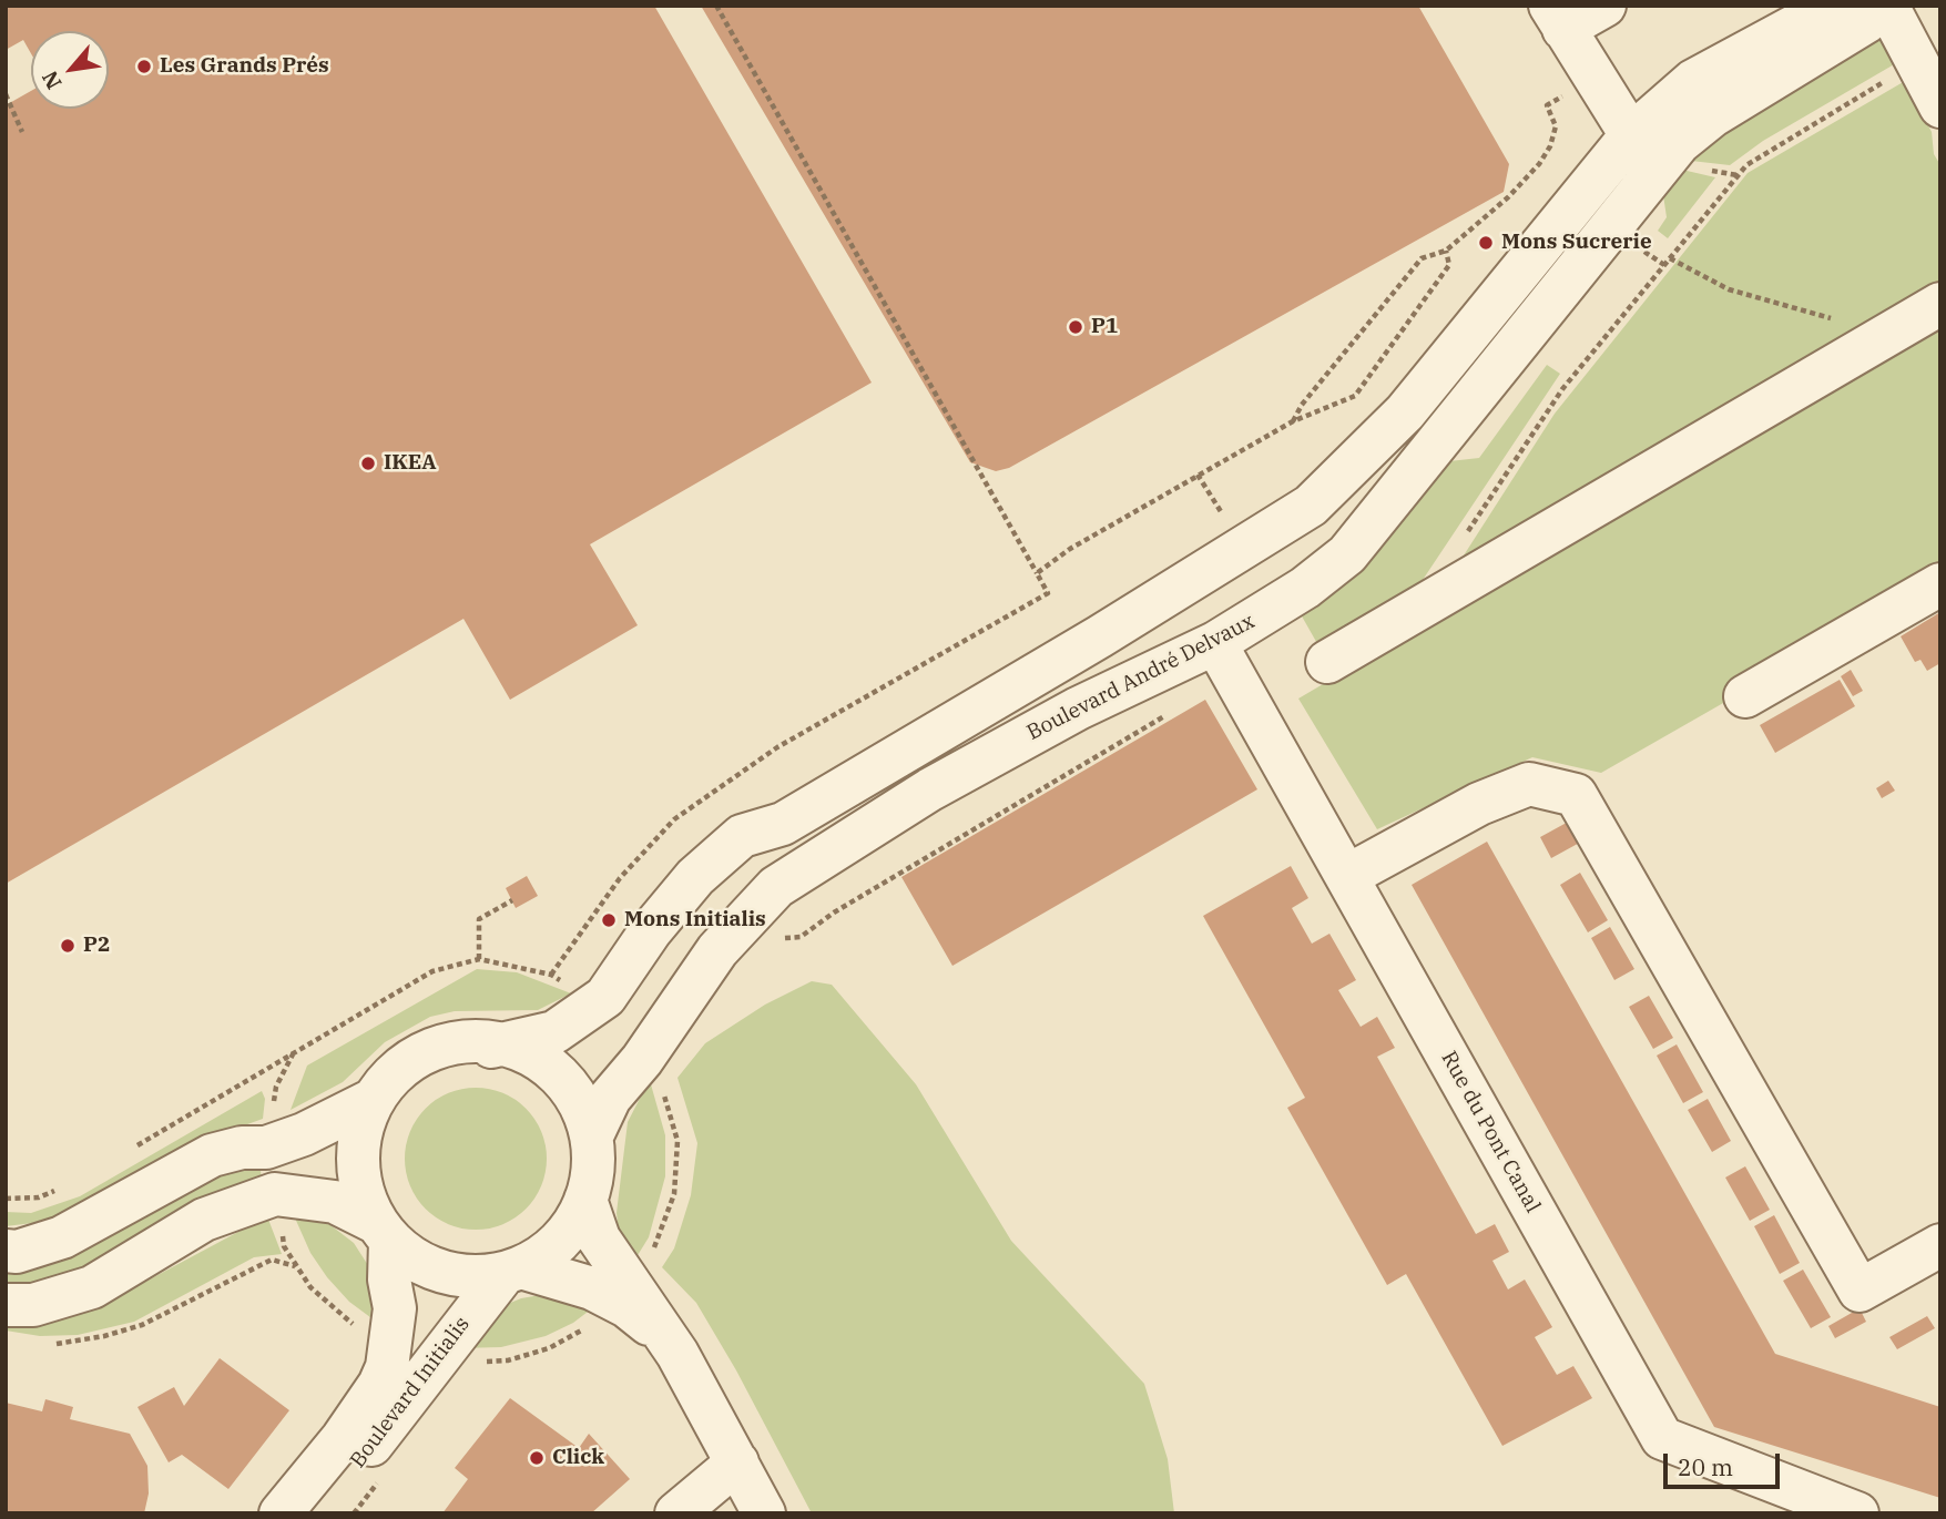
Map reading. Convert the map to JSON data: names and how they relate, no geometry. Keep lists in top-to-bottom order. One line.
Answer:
{"streets":{"street":["Boulevard André Delvaux","Rue du Pont Canal","Boulevard Initialis"]},"crossings":[["Boulevard André Delvaux","Rue du Pont Canal"],["Boulevard André Delvaux","Boulevard Initialis"]],"places":["Les Grands Prés","Mons Sucrerie","P1","IKEA","Mons Initialis","P2","Click"],"scale_bar":"20 m","north":"bottom left"}
